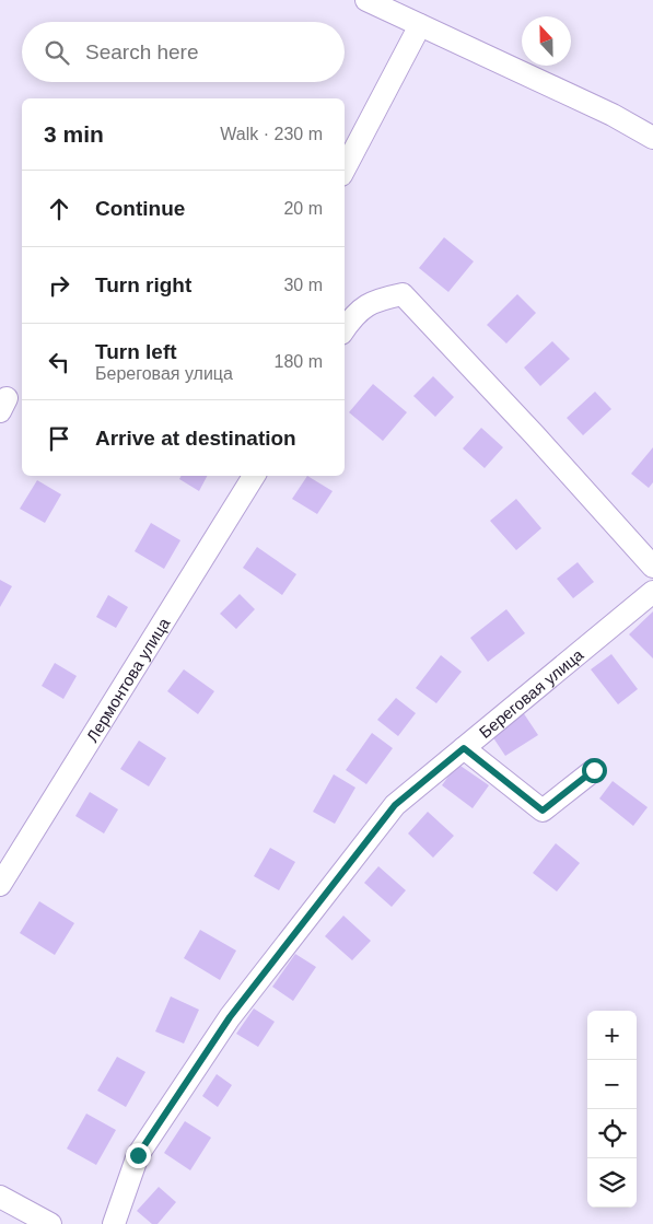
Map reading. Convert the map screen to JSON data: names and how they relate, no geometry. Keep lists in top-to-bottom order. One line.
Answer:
{"streets":{"street":["Лермонтова улица","Береговая улица"]},"north":"top","page":{"search":"Search here","heading":["3 min","Walk · 230 m"],"list":[["Continue","20 m"],["Turn right","30 m"],["Turn left","Береговая улица","180 m"],"Arrive at destination"],"map_buttons":["+","−"]}}
